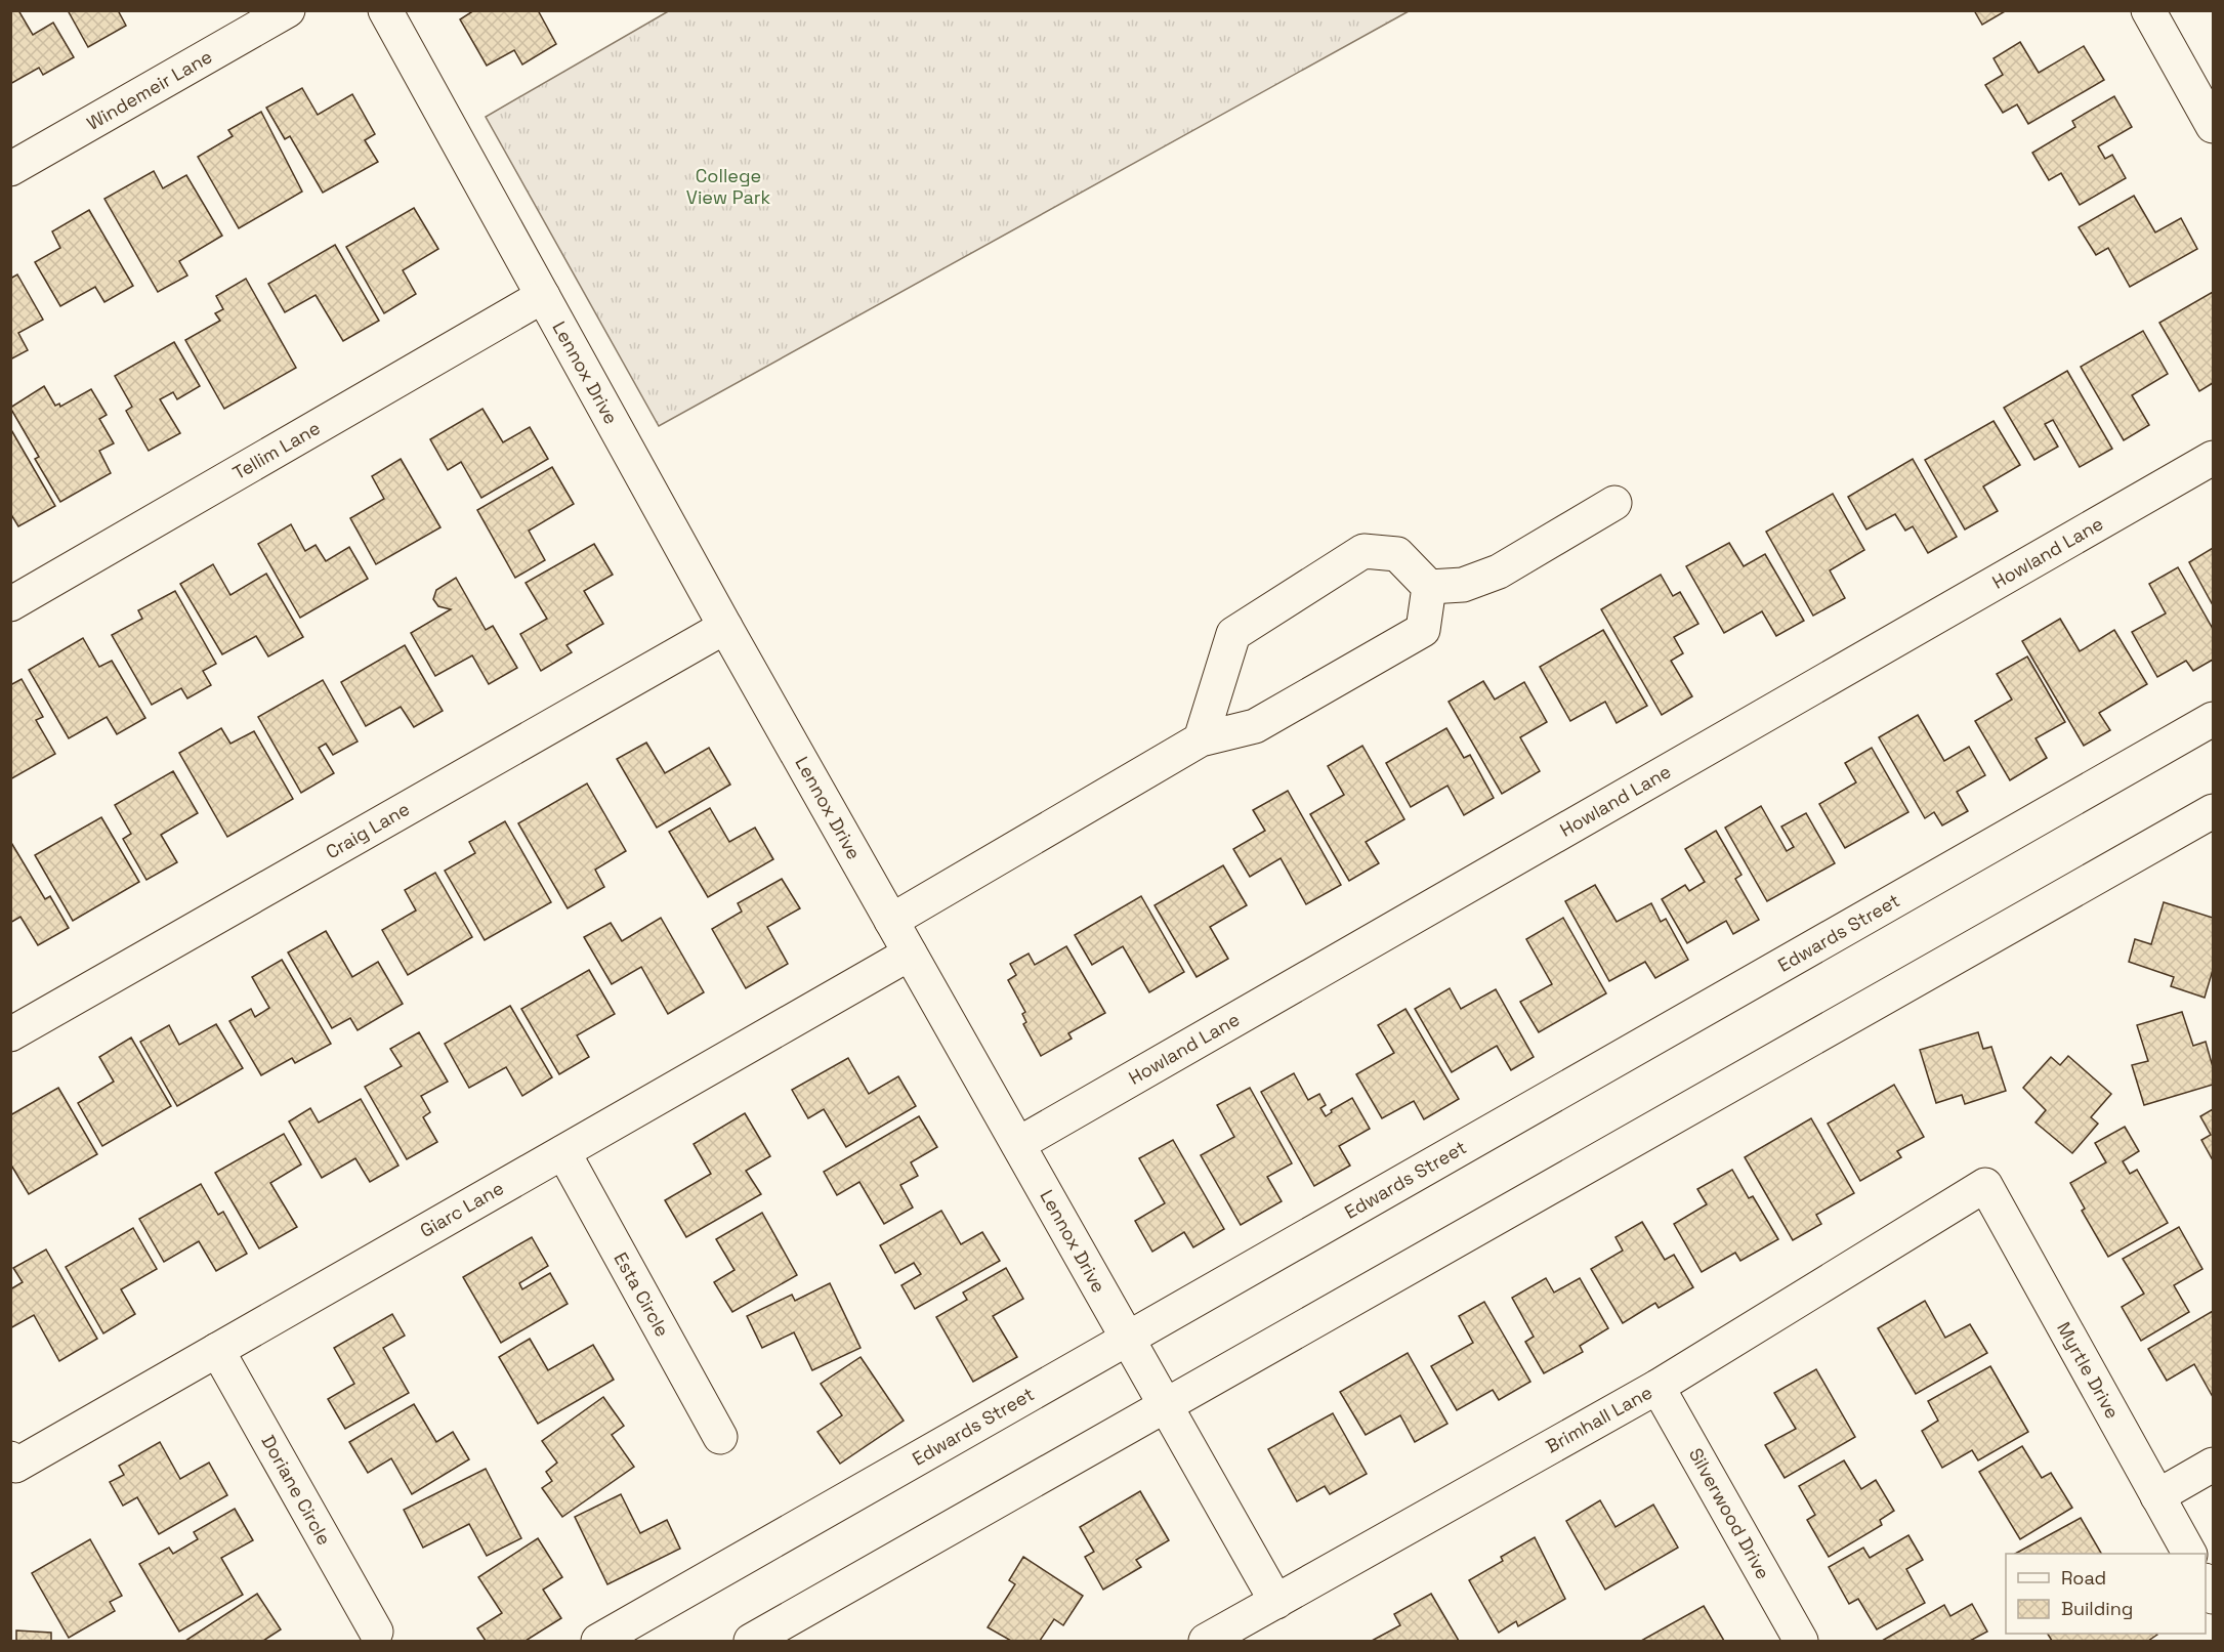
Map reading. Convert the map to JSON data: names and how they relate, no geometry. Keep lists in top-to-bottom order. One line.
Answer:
{"streets":{"street":["Windemeir Lane","Lennox Drive","Tellim Lane","Howland Lane","Craig Lane","Edwards Street","Giarc Lane","Esta Circle","Myrtle Drive","Brimhall Lane","Doriane Circle","Silverwood Drive"]},"crossings":[["Lennox Drive","Tellim Lane"],["Lennox Drive","Howland Lane"],["Lennox Drive","Craig Lane"],["Lennox Drive","Edwards Street"],["Lennox Drive","Giarc Lane"],["Lennox Drive","Brimhall Lane"],["Giarc Lane","Esta Circle"],["Giarc Lane","Doriane Circle"],["Myrtle Drive","Brimhall Lane"],["Brimhall Lane","Silverwood Drive"]],"parks":["College View Park"],"legend":["Road","Building"]}
